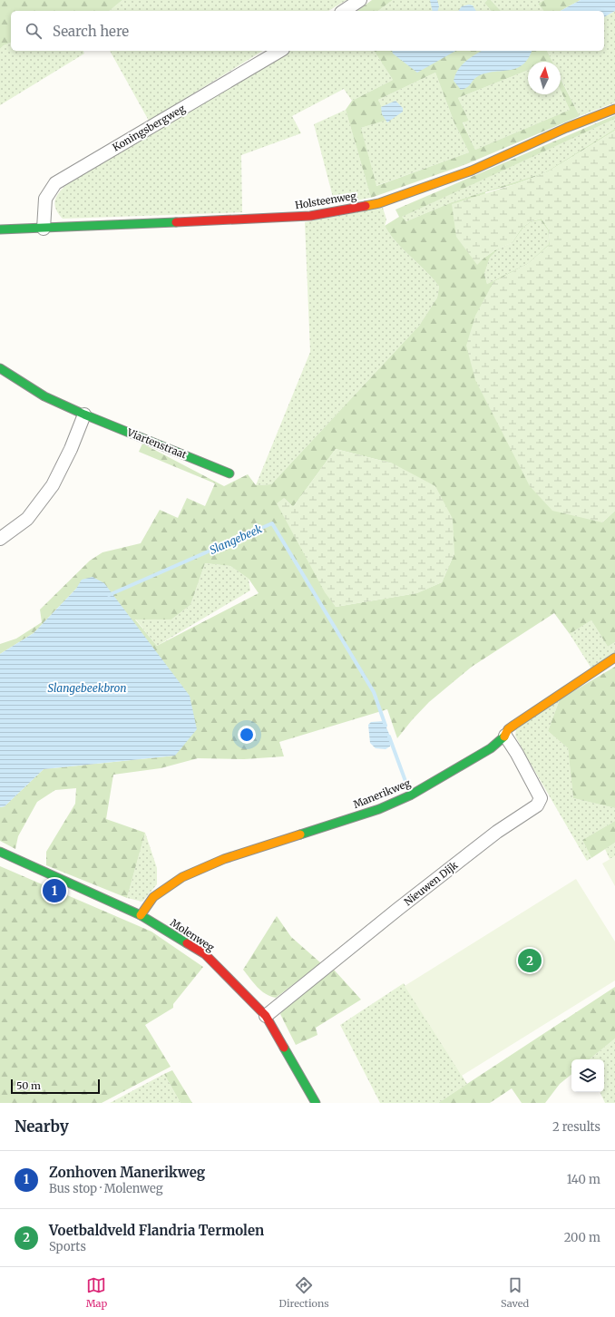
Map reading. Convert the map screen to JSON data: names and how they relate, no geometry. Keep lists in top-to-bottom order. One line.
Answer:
{"streets":{"street":["Koningsbergweg","Holsteenweg","Viartenstraat","Manerikweg","Nieuwen Dijk","Molenweg"]},"crossings":[["Koningsbergweg","Holsteenweg"],["Manerikweg","Nieuwen Dijk"],["Manerikweg","Molenweg"],["Nieuwen Dijk","Molenweg"]],"water":["Slangebeek","Slangebeekbron"],"scale_bar":"50 m","north":"top","page":{"search":"Search here","pins":["1","2"],"scale":"50 m","heading":["Nearby","2 results"],"list":[{"mark":"1","name":"Zonhoven Manerikweg","note":"Bus stop · Molenweg","value":"140 m"},{"mark":"2","name":"Voetbaldveld Flandria Termolen","note":"Sports","value":"200 m"}],"nav":["Map","Directions","Saved"]}}
